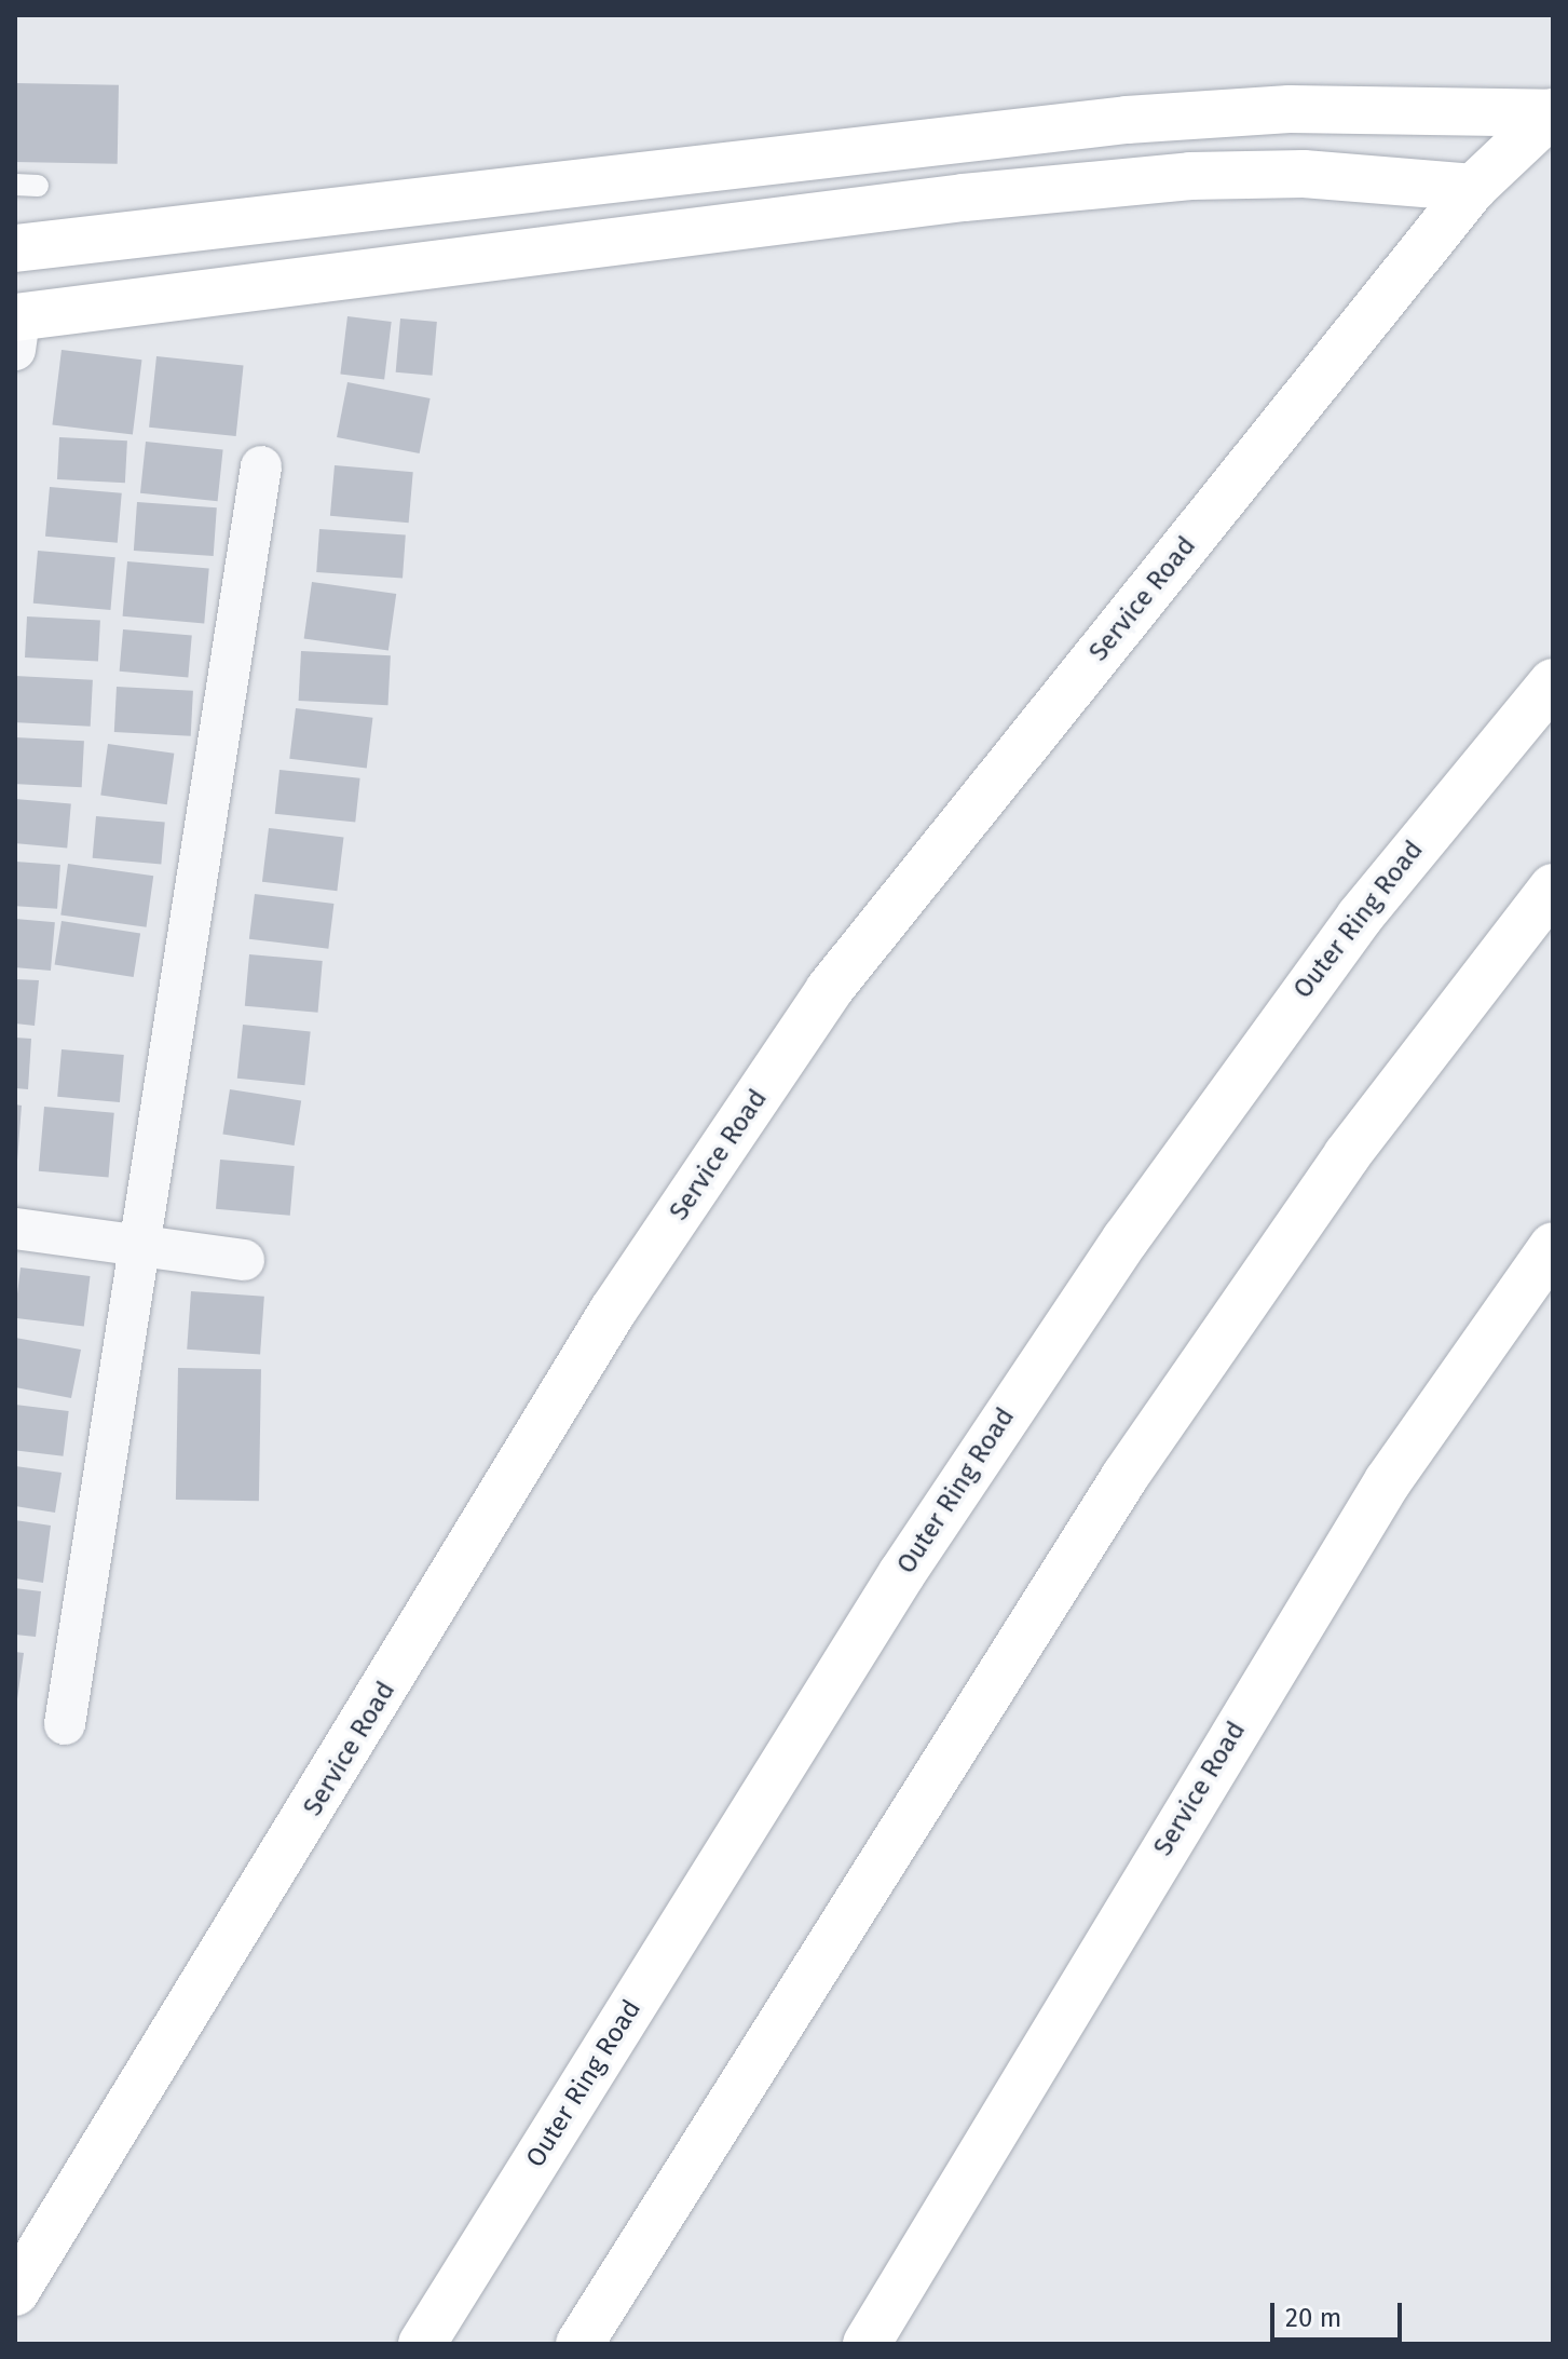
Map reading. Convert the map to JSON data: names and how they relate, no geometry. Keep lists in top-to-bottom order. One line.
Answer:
{"streets":{"main road":["Service Road","Outer Ring Road"]},"scale_bar":"20 m"}
